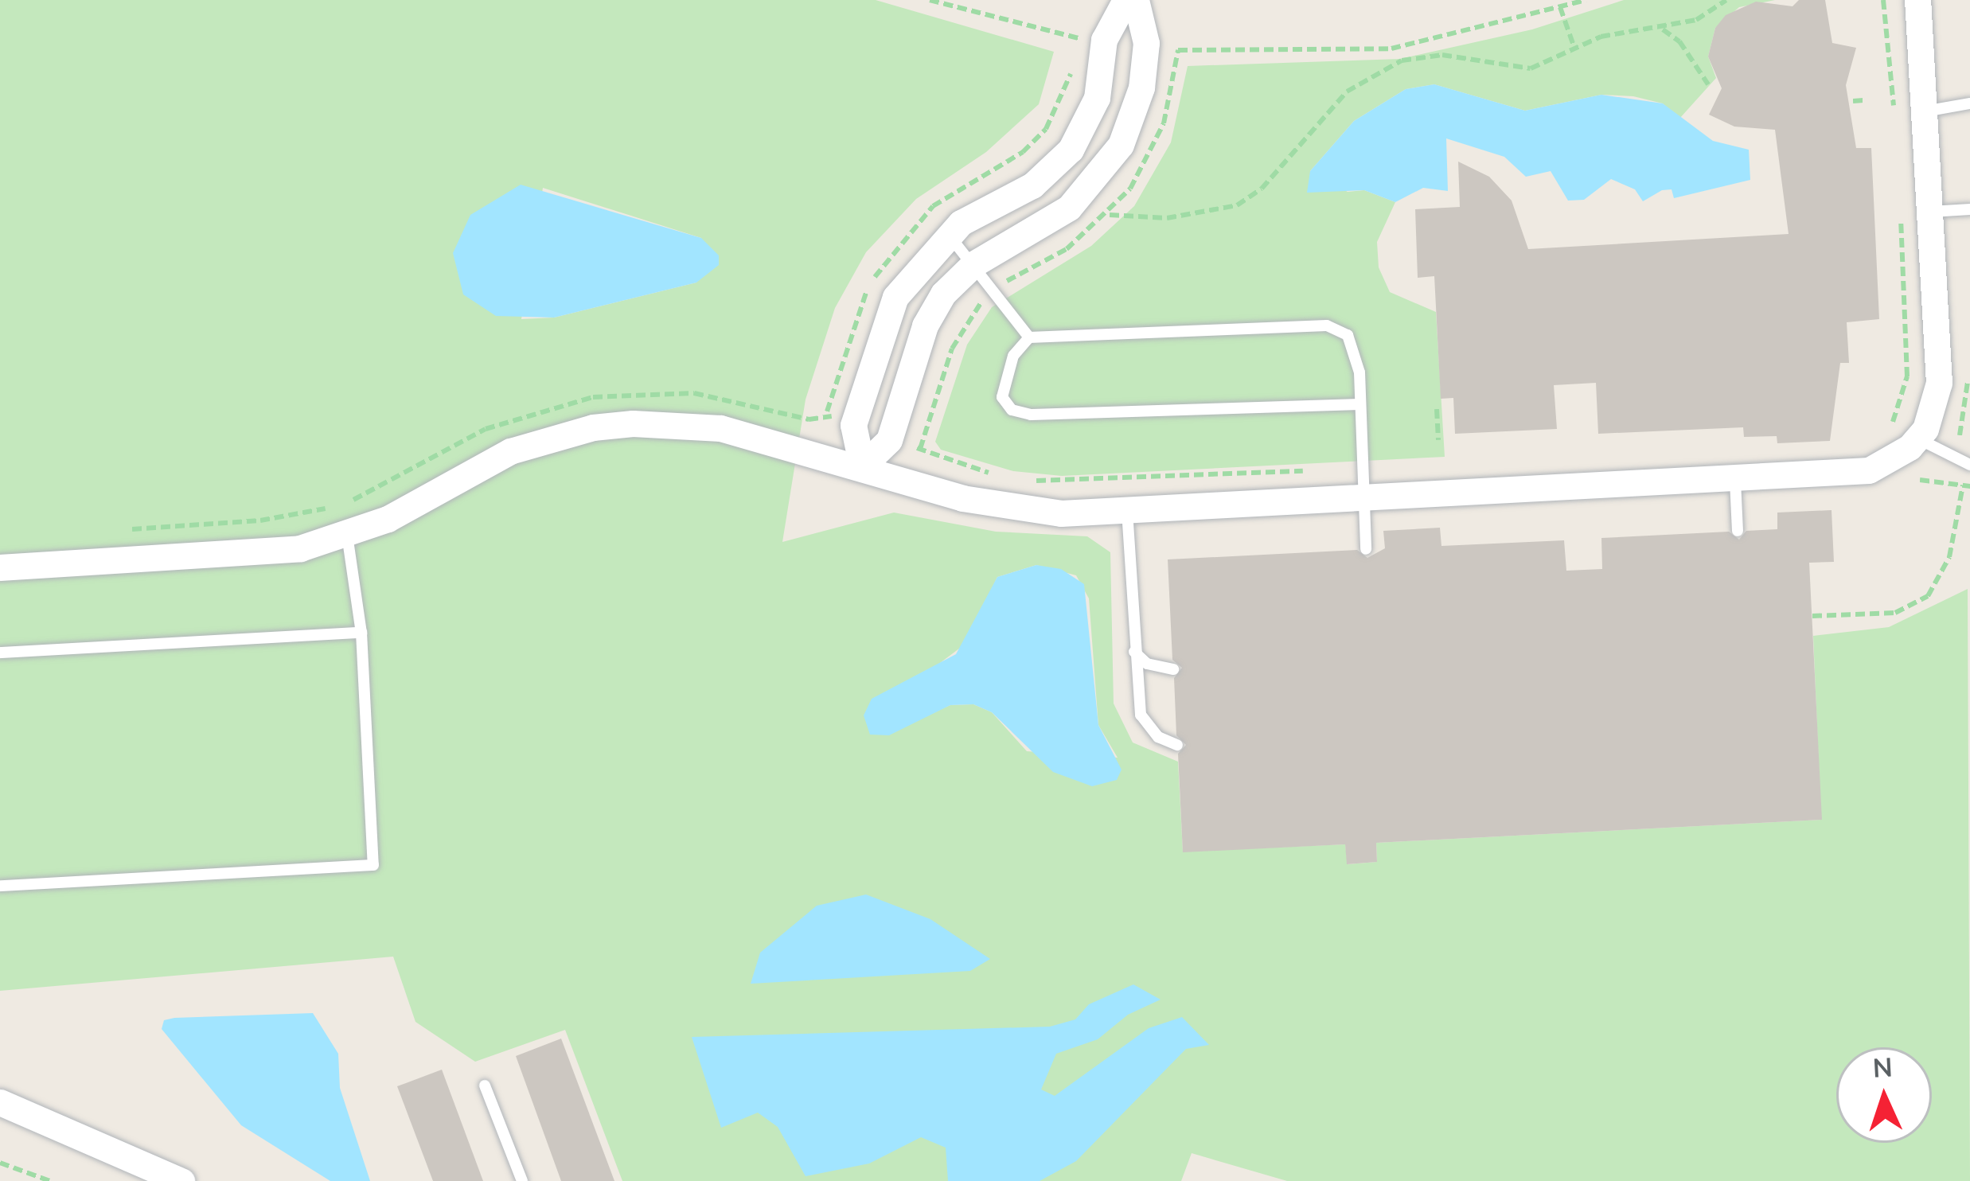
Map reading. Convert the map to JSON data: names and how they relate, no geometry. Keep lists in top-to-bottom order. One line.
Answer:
{"north":"top"}
